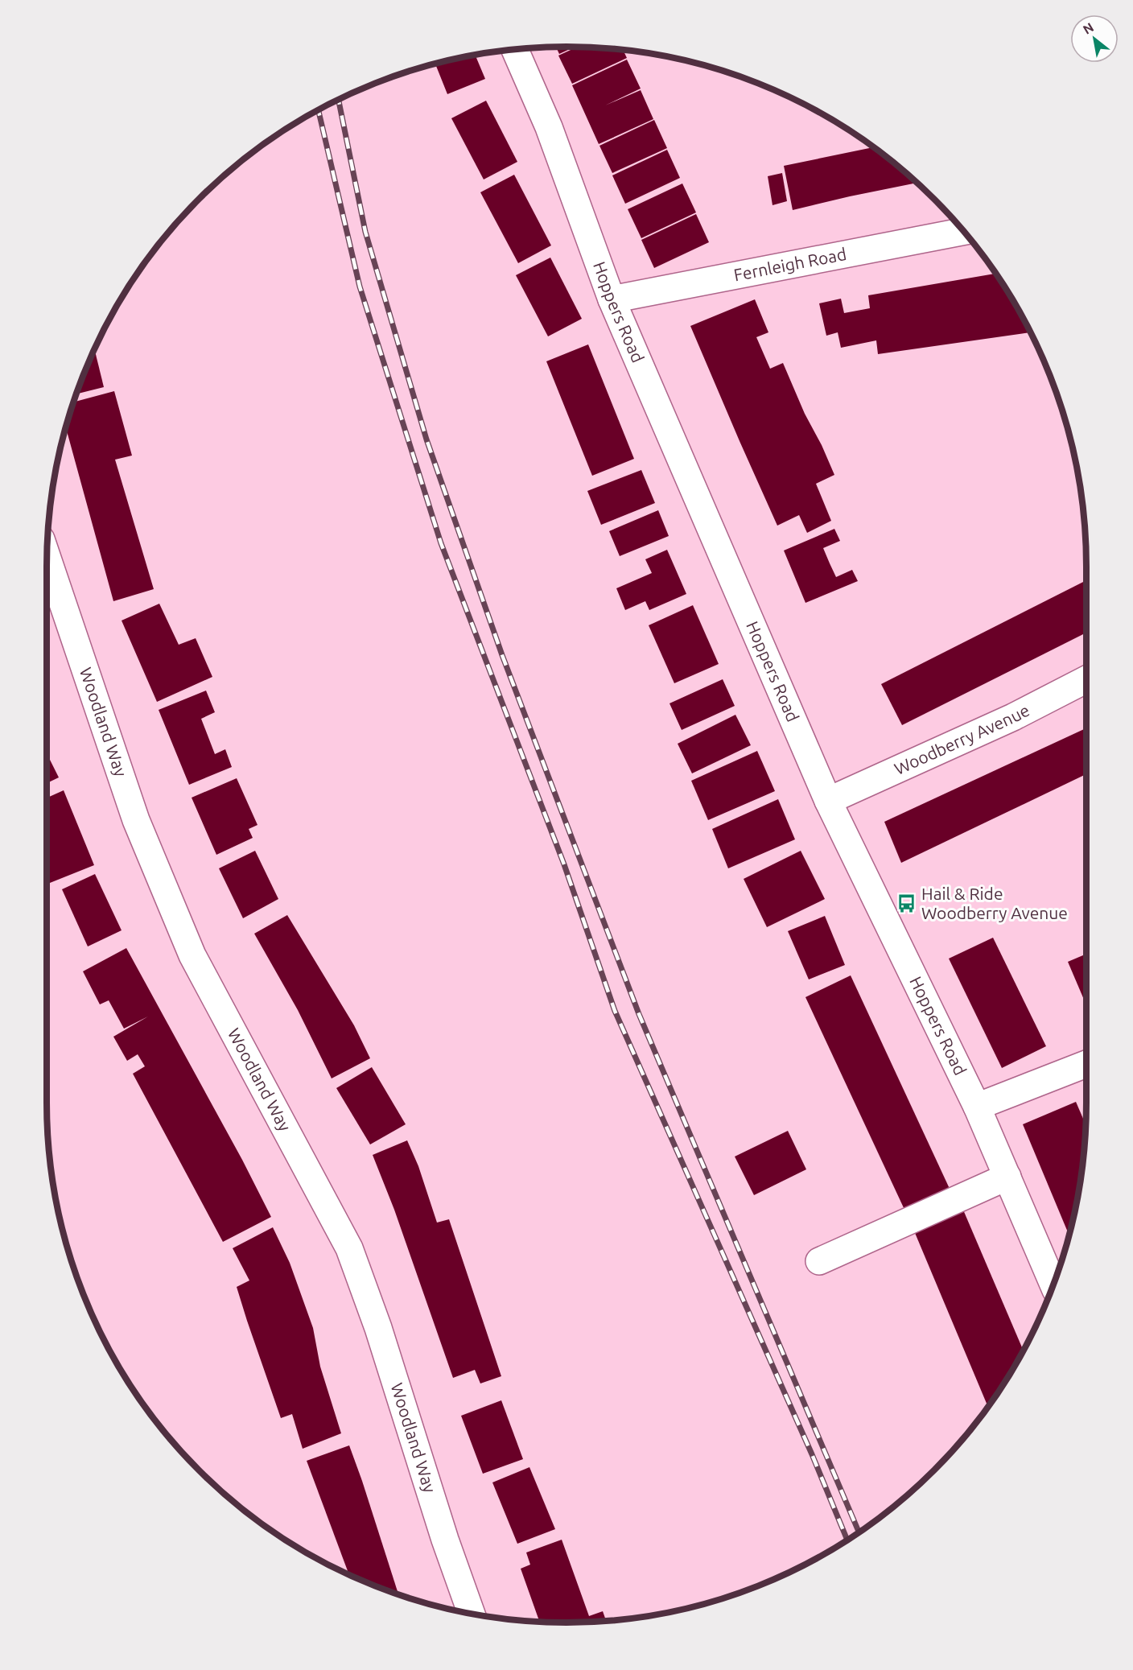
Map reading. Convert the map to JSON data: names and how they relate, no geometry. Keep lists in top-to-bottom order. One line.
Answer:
{"streets":{"street":["Fernleigh Road","Hoppers Road","Woodland Way","Woodberry Avenue"]},"crossings":[["Fernleigh Road","Hoppers Road"],["Hoppers Road","Woodberry Avenue"]],"places":{"bus stop":["Hail & Ride Woodberry Avenue"]},"north":"top left"}
